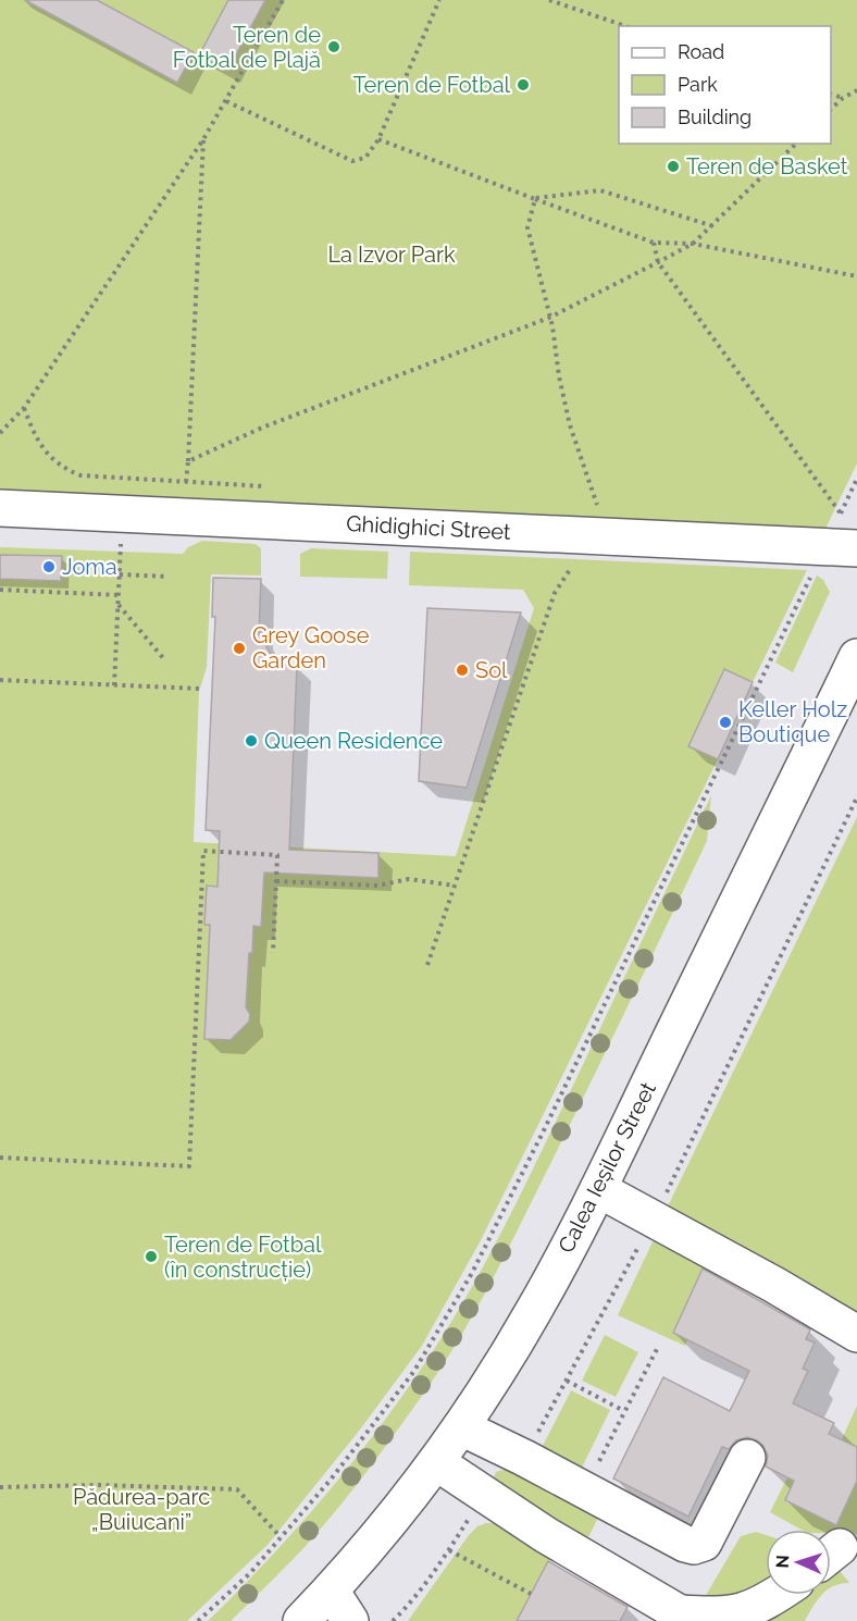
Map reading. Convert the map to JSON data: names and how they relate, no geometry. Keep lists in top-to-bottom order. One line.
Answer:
{"streets":{"main road":["Ghidighici Street","Calea Ieșilor Street"]},"parks":["La Izvor Park","Pădurea-parc „Buiucani”"],"places":["Teren de Fotbal de Plajă","Teren de Fotbal","Teren de Basket","Joma","Grey Goose Garden","Sol","Keller Holz Boutique","Queen Residence","Teren de Fotbal (în construcție)"],"legend":["Road","Park","Building"],"north":"left"}
